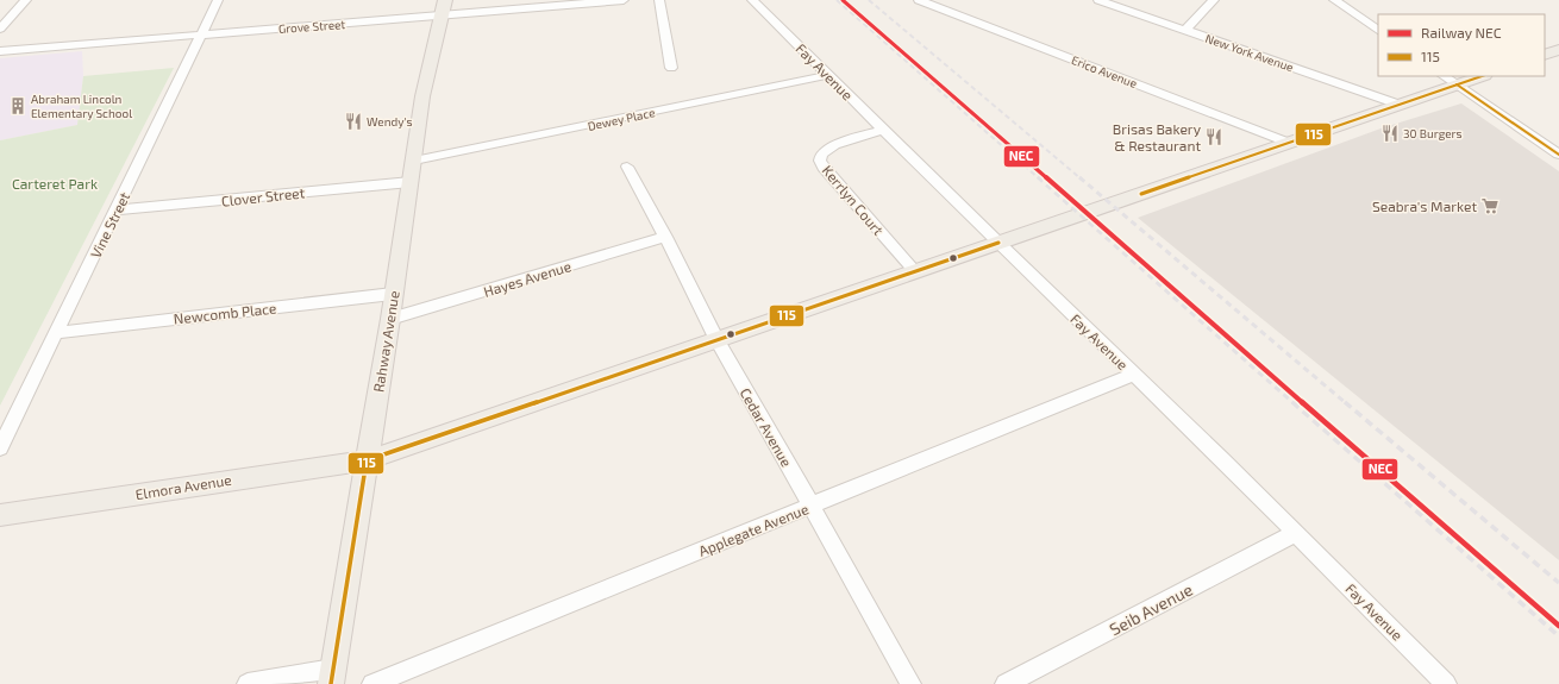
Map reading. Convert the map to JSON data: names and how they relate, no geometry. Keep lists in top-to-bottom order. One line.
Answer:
{"streets":{"main road":["Rahway Avenue","Elmora Avenue"],"street":["Grove Street","New York Avenue","Fay Avenue","Erico Avenue","Dewey Place","Clover Street","Kerrlyn Court","Vine Street","Hayes Avenue","Newcomb Place","Cedar Avenue","Applegate Avenue","Seib Avenue"]},"crossings":[["Grove Street","Vine Street"],["Grove Street","Rahway Avenue"],["New York Avenue","Elmora Avenue"],["Fay Avenue","Dewey Place"],["Fay Avenue","Kerrlyn Court"],["Fay Avenue","Elmora Avenue"],["Fay Avenue","Applegate Avenue"],["Fay Avenue","Seib Avenue"],["Erico Avenue","Elmora Avenue"],["Dewey Place","Rahway Avenue"],["Clover Street","Vine Street"],["Clover Street","Rahway Avenue"],["Kerrlyn Court","Elmora Avenue"],["Vine Street","Newcomb Place"],["Hayes Avenue","Rahway Avenue"],["Hayes Avenue","Cedar Avenue"],["Newcomb Place","Rahway Avenue"],["Rahway Avenue","Elmora Avenue"],["Cedar Avenue","Elmora Avenue"],["Cedar Avenue","Applegate Avenue"]],"parks":["Carteret Park"],"places":{"building":["Abraham Lincoln Elementary School"],"restaurant":["Wendy's","30 Burgers","Brisas Bakery & Restaurant"],"supermarket":["Seabra's Market"]},"lines":["rail line NEC","transit line 115"],"legend":["Railway NEC","115"]}
